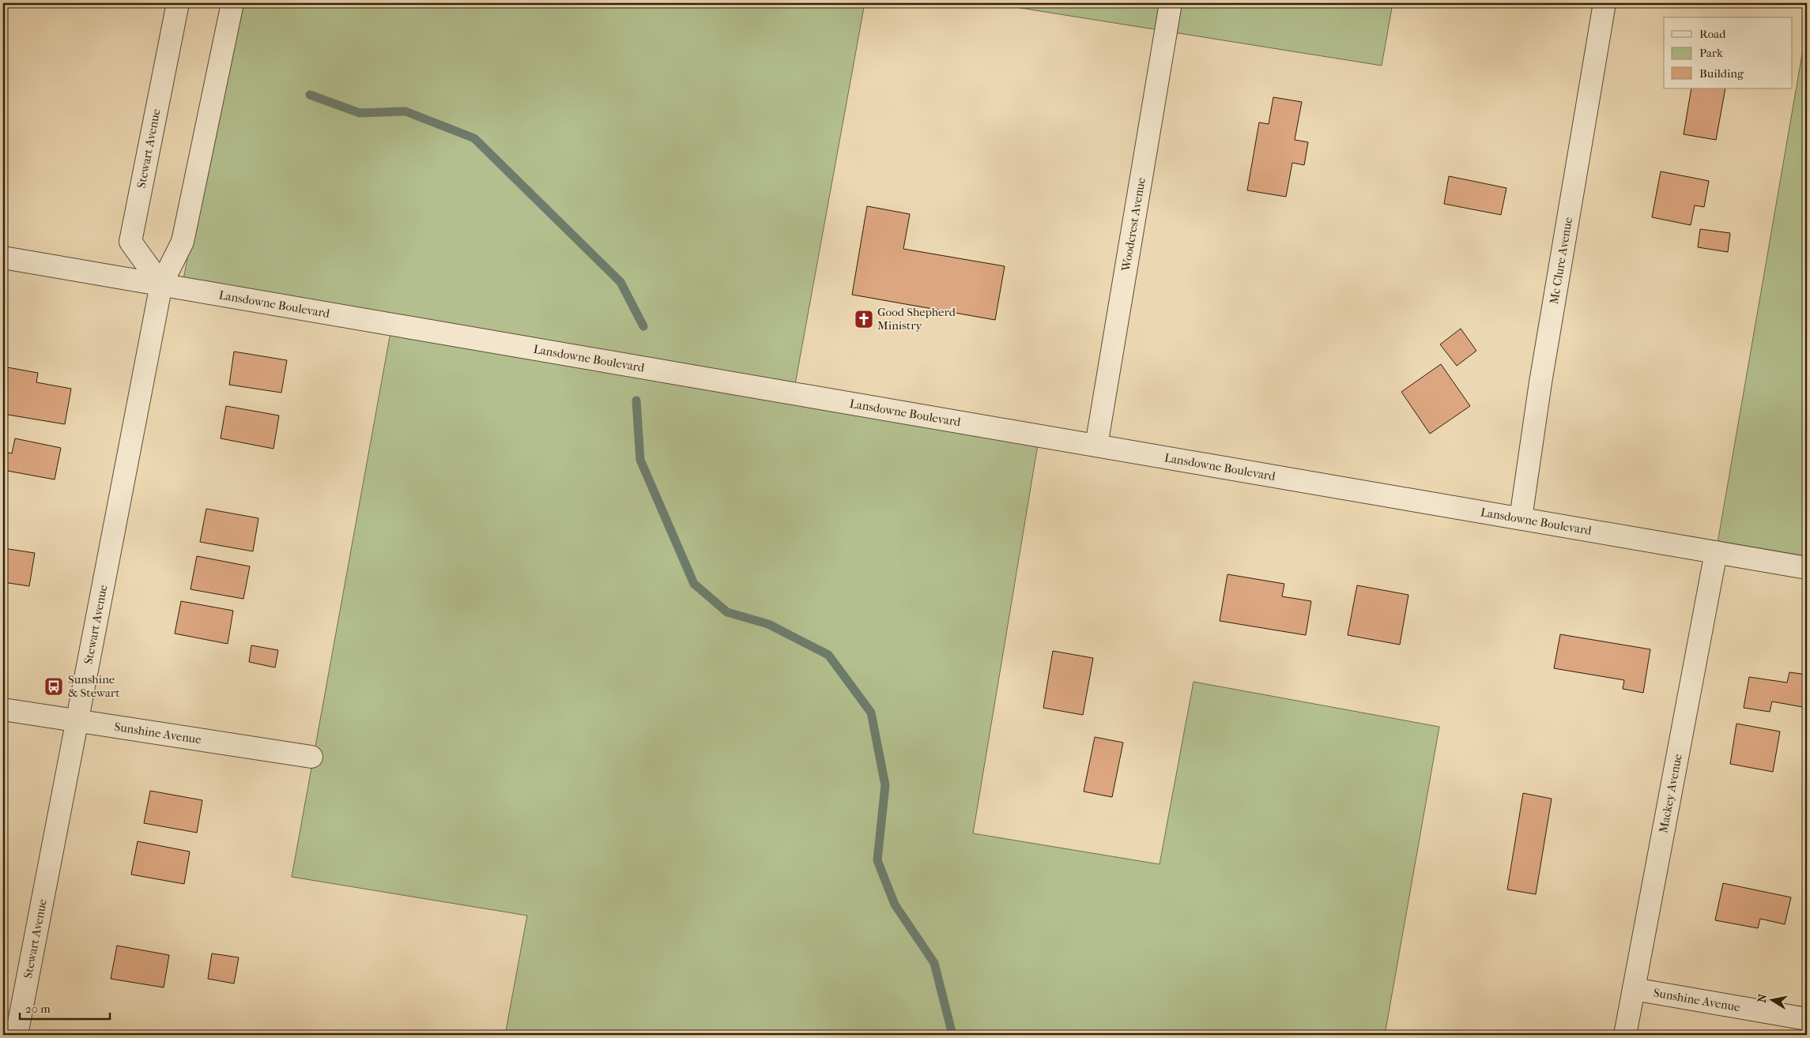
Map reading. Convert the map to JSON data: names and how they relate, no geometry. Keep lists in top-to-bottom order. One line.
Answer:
{"streets":{"street":["Stewart Avenue","Woodcrest Avenue","Mc Clure Avenue","Lansdowne Boulevard","Sunshine Avenue","Mackey Avenue"]},"crossings":[["Stewart Avenue","Lansdowne Boulevard"],["Stewart Avenue","Sunshine Avenue"],["Woodcrest Avenue","Lansdowne Boulevard"],["Mc Clure Avenue","Lansdowne Boulevard"],["Lansdowne Boulevard","Mackey Avenue"],["Sunshine Avenue","Mackey Avenue"]],"places":{"church":["Good Shepherd Ministry"],"bus stop":["Sunshine & Stewart"]},"legend":["Road","Park","Building"],"scale_bar":"20 m","north":"left"}
